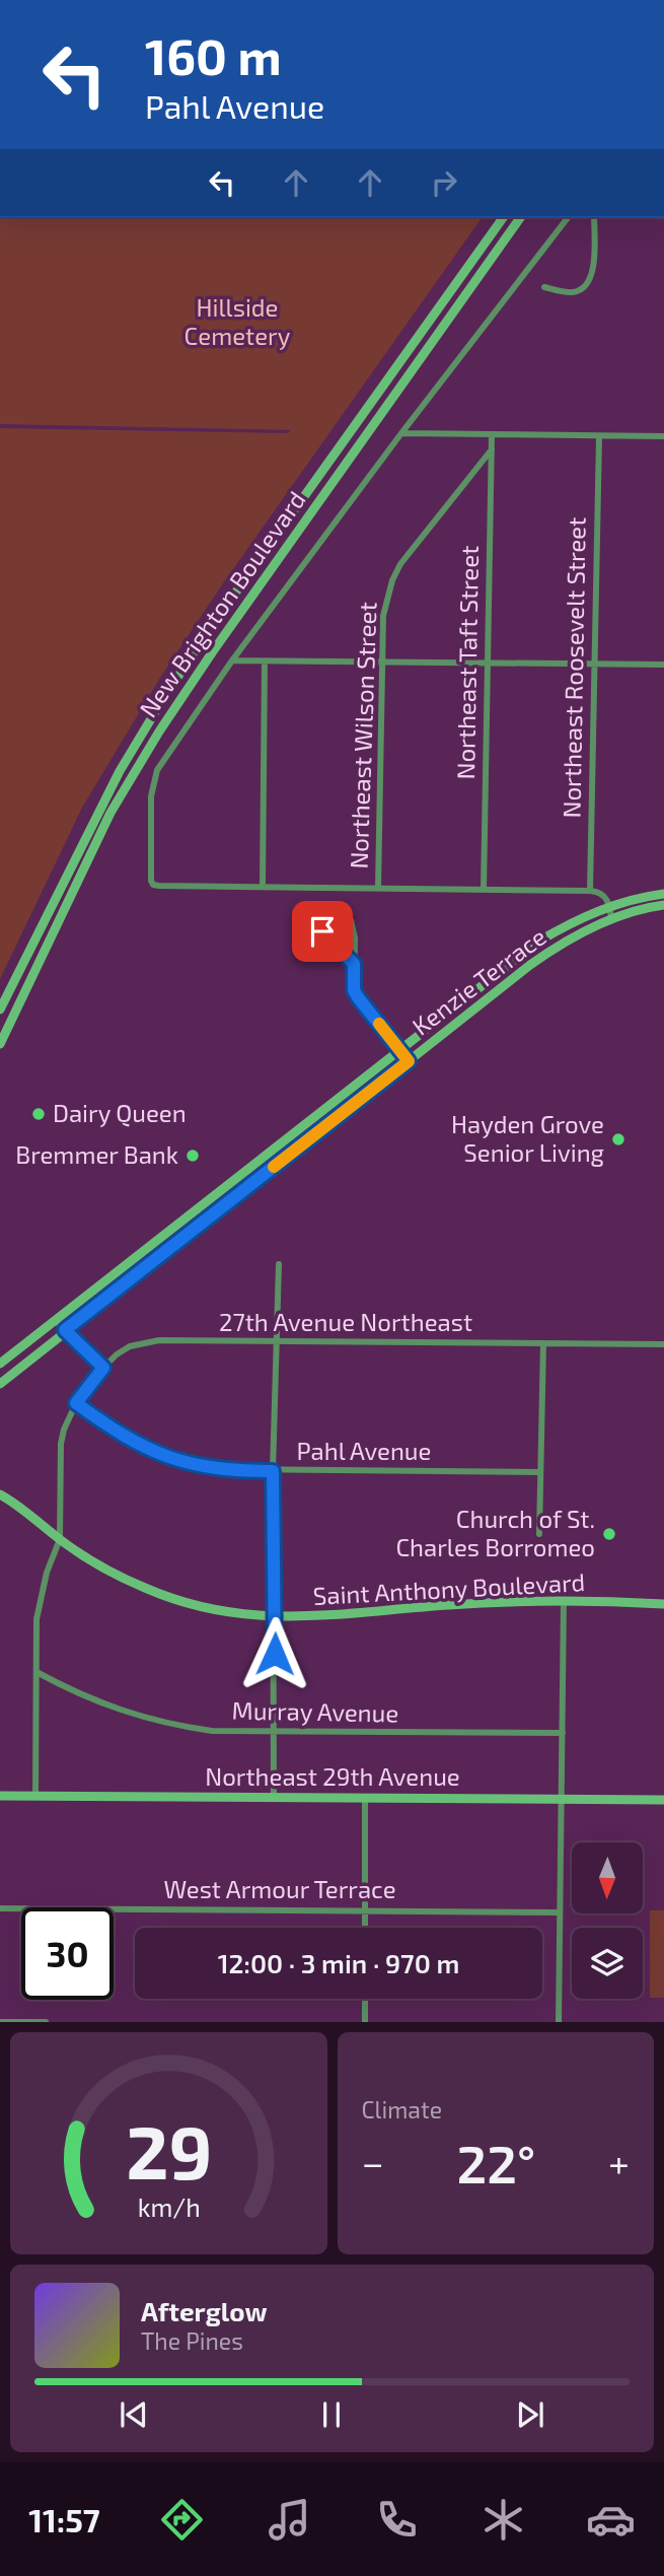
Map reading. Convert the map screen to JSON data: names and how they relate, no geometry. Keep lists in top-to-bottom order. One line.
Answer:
{"streets":{"main road":["New Brighton Boulevard","Kenzie Terrace","Saint Anthony Boulevard","Northeast 29th Avenue"],"street":["Northeast Taft Street","Northeast Roosevelt Street","Northeast Wilson Street","27th Avenue Northeast","Pahl Avenue","Murray Avenue","West Armour Terrace"]},"crossings":[["Northeast Taft Street","Northeast Wilson Street"],["27th Avenue Northeast","Pahl Avenue"],["27th Avenue Northeast","Saint Anthony Boulevard"]],"parks":["Hillside Cemetery"],"places":["Dairy Queen","Hayden Grove Senior Living","Bremmer Bank","Church of St. Charles Borromeo"],"north":"bottom","page":{"turn":["160 m","Pahl Avenue"],"limit":"30","trip":"12:00 · 3 min · 970 m","tile":"Climate","heat":["−","22°","+"],"song":["Afterglow","The Pines"],"tabs":"11:57","gauge":["29","km/h"]}}
